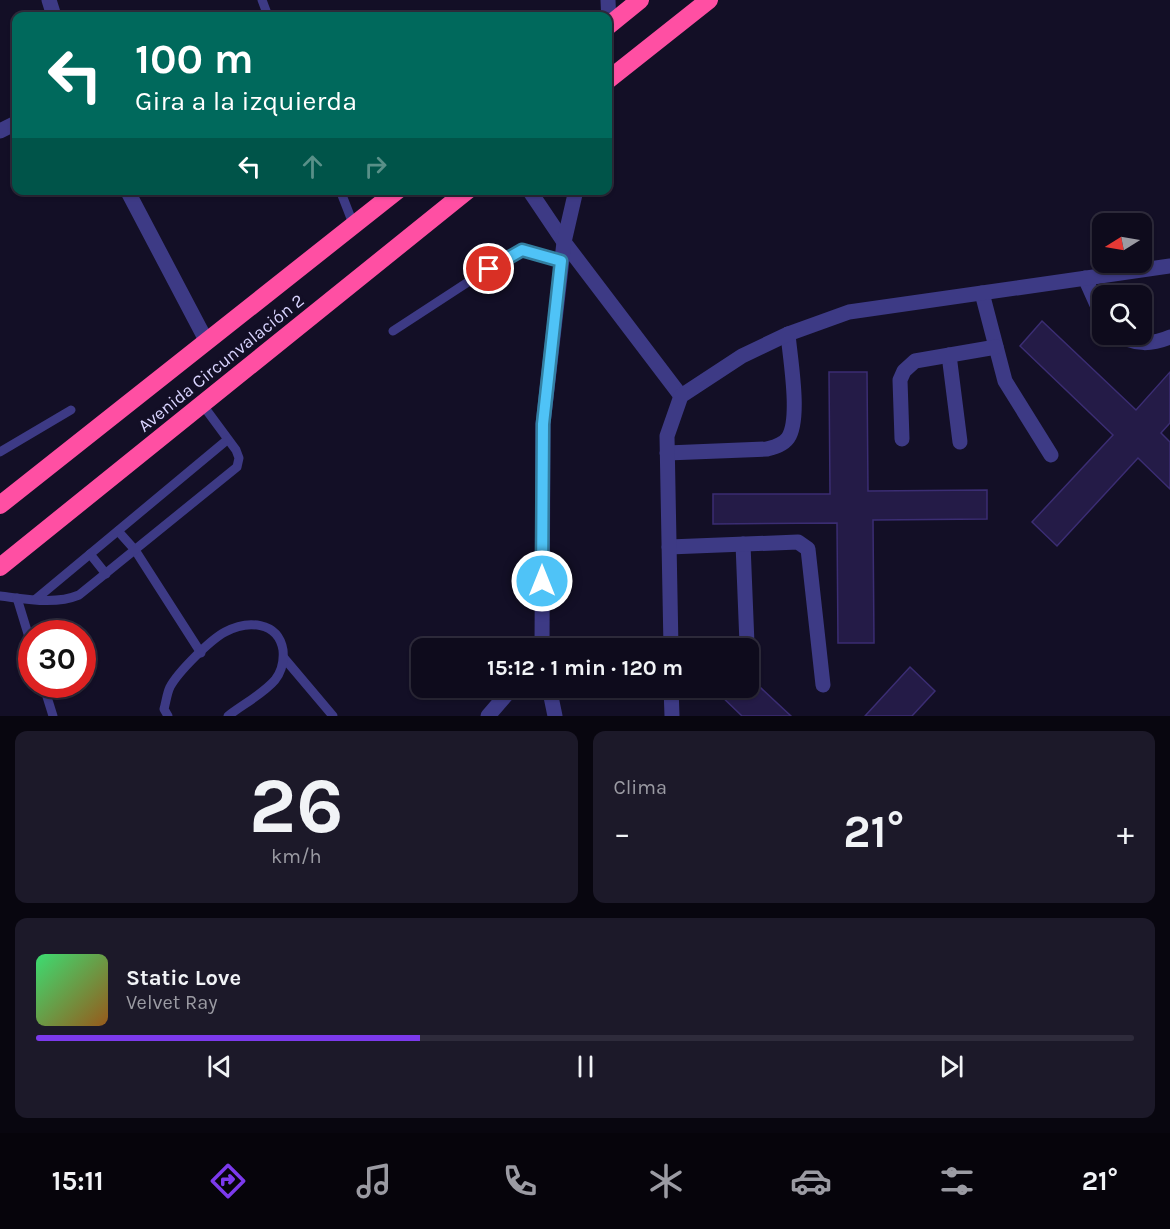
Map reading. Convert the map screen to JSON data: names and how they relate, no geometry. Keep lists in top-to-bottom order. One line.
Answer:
{"streets":{"highway":["Avenida Circunvalación 2"]},"north":"left","page":{"turn":["100 m","Gira a la izquierda"],"limit":"30","trip":"15:12 · 1 min · 120 m","tile":[["26","km/h"],"Clima"],"heat":["−","21°","+"],"song":["Static Love","Velvet Ray"],"tabs":["15:11","21°"]}}
